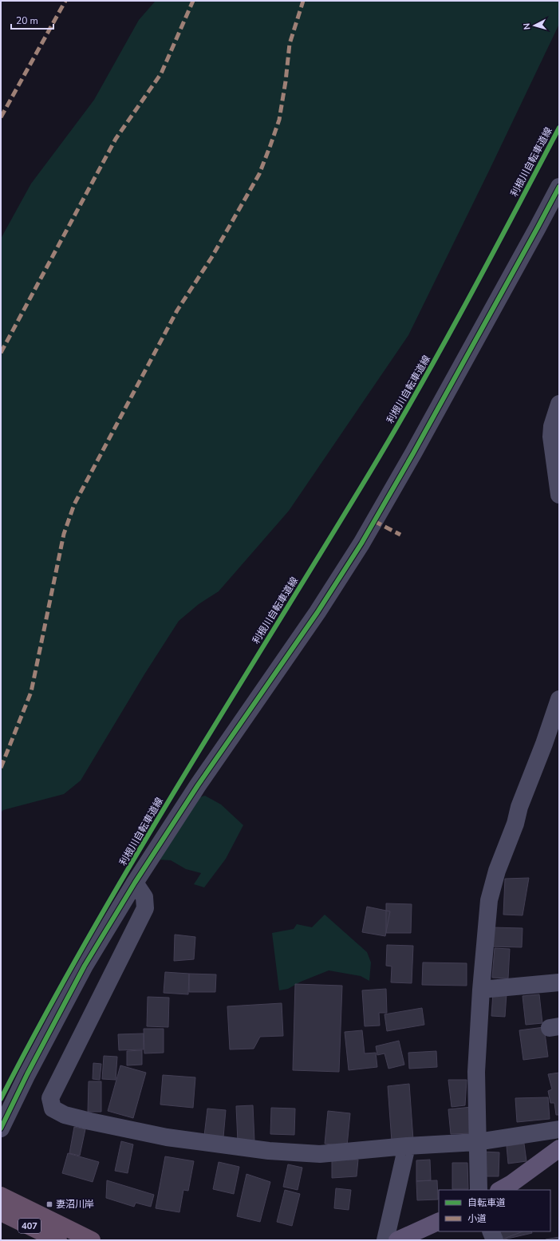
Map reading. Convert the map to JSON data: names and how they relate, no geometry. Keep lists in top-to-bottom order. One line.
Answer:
{"streets":{"highway":["407"],"cycle path":["利根川自転車道線"]},"places":{"transit":["妻沼川岸"]},"legend":["自転車道","小道"],"scale_bar":"20 m","north":"left"}
